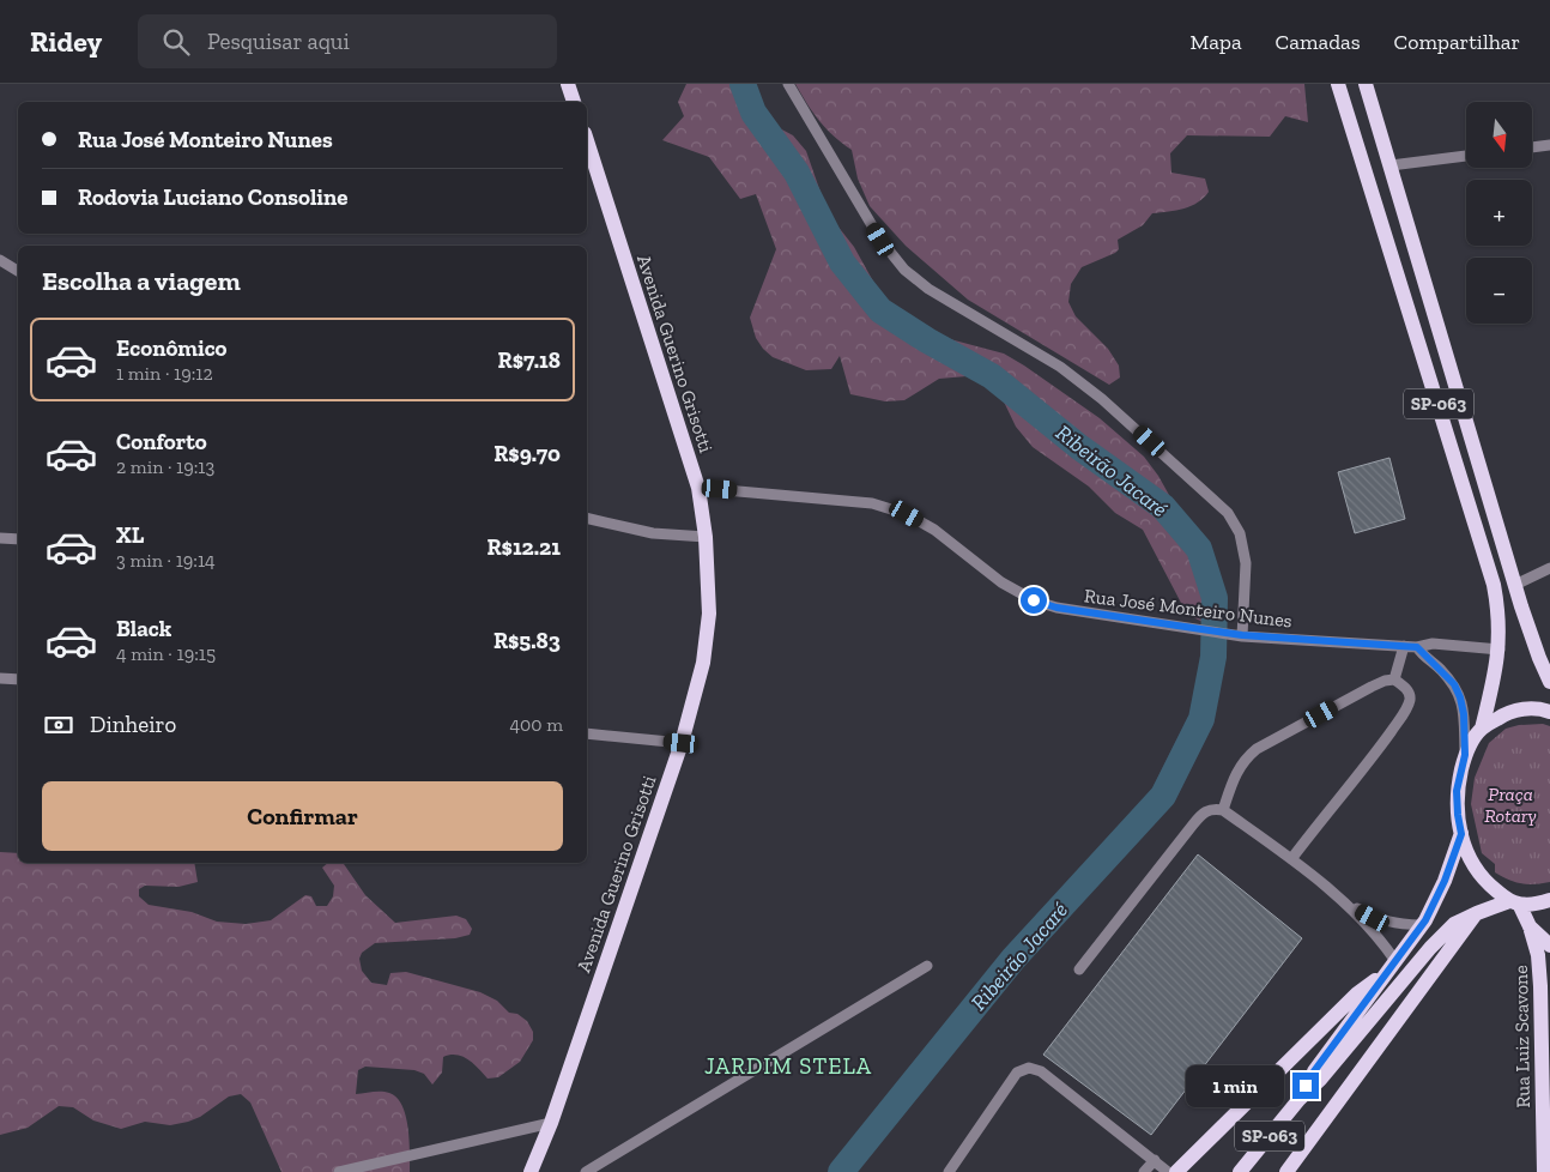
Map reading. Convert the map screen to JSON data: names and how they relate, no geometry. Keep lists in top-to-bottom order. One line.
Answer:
{"streets":{"main road":["Avenida Guerino Grisotti","SP-063","Rua Luiz Scavone"],"street":["Rua José Monteiro Nunes"]},"crossings":[["Avenida Guerino Grisotti","Rua José Monteiro Nunes"],["SP-063","Rua José Monteiro Nunes"],["SP-063","Rua Luiz Scavone"]],"districts":["JARDIM STELA"],"water":["Ribeirão Jacaré"],"parks":["Praça Rotary"],"north":"bottom","page":{"header":"Ridey","search":"Pesquisar aqui","nav":["Mapa","Camadas","Compartilhar"],"map_buttons":["+","−"],"banner":["Rua José Monteiro Nunes","Rodovia Luciano Consoline"],"heading":"Escolha a viagem","list":[{"name":"Econômico","note":"1 min · 19:12","value":"R$7.18"},{"name":"Conforto","note":"2 min · 19:13","value":"R$9.70"},{"name":"XL","note":"3 min · 19:14","value":"R$12.21"},{"name":"Black","note":"4 min · 19:15","value":"R$5.83"}],"pay":["Dinheiro","400 m"],"buttons":"Confirmar","bubble":"1 min"}}
